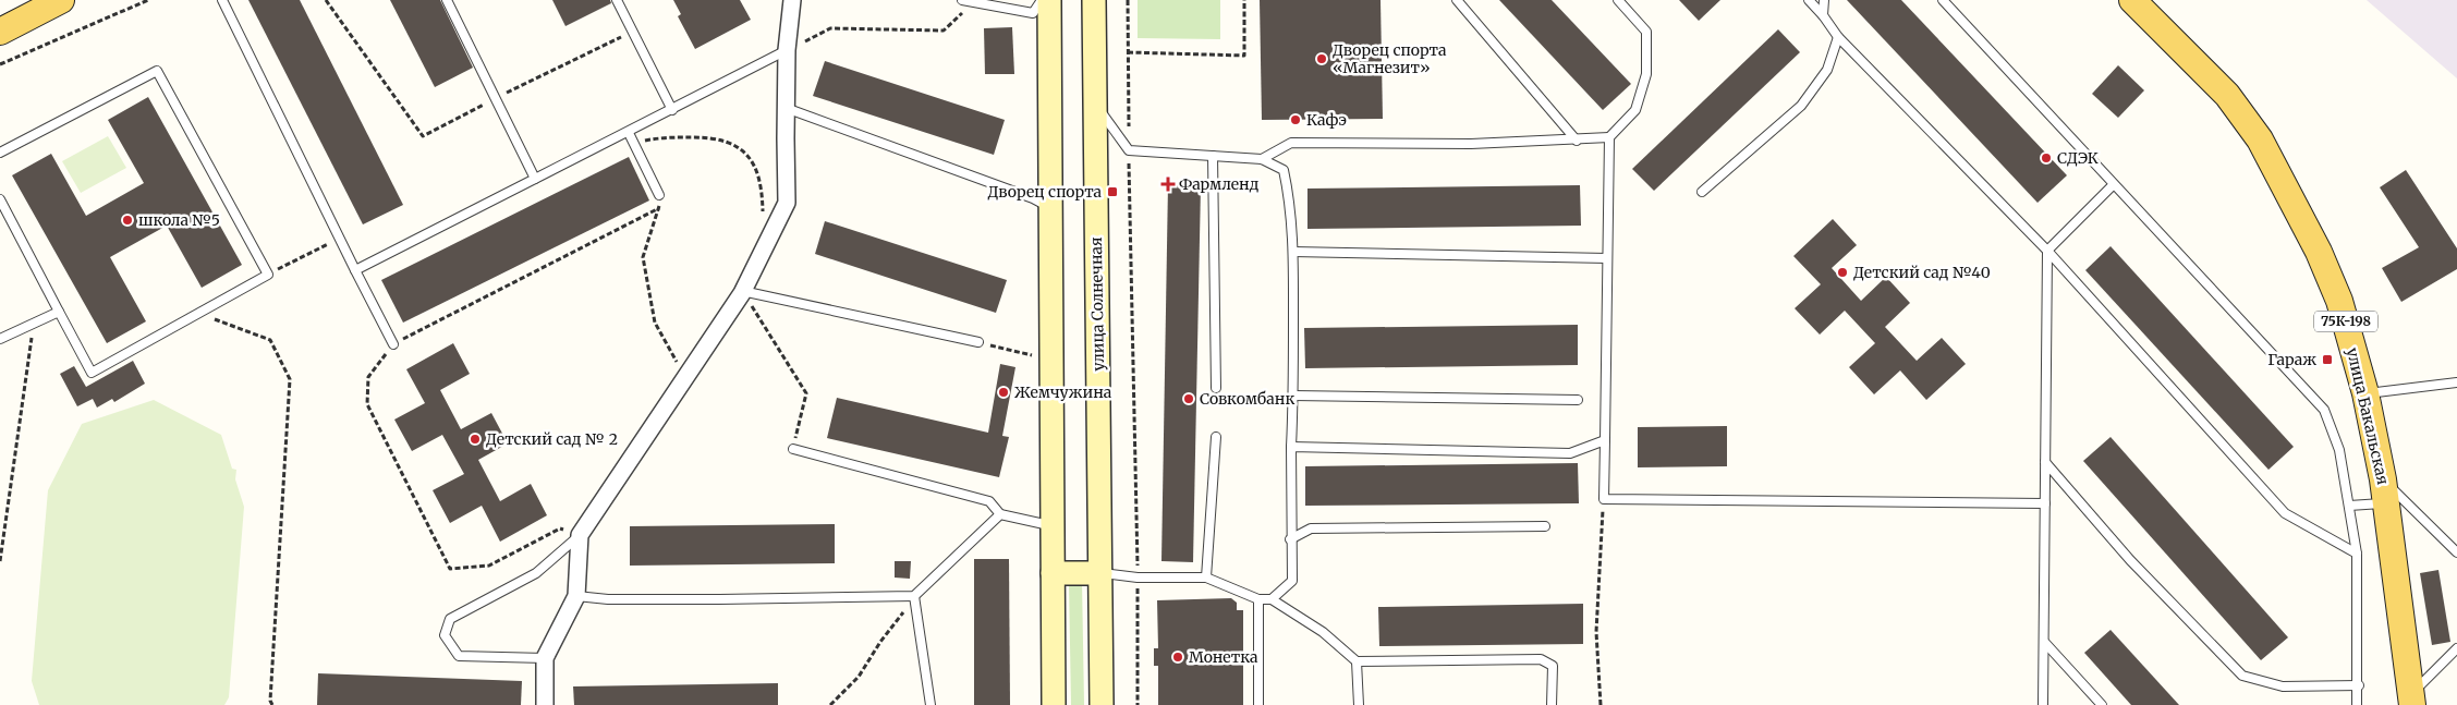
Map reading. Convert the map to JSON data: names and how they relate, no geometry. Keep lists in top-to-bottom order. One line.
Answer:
{"streets":{"main road":["улица Солнечная","75К-198","улица Бакальская"]},"places":{"other":["Дворец спорта «Магнезит»","Кафэ","СДЭК","школа №5","Детский сад №40","Жемчужина","Совкомбанк","Детский сад № 2","Монетка"],"health":["Фармленд"],"transit":["Дворец спорта","Гараж"]}}
